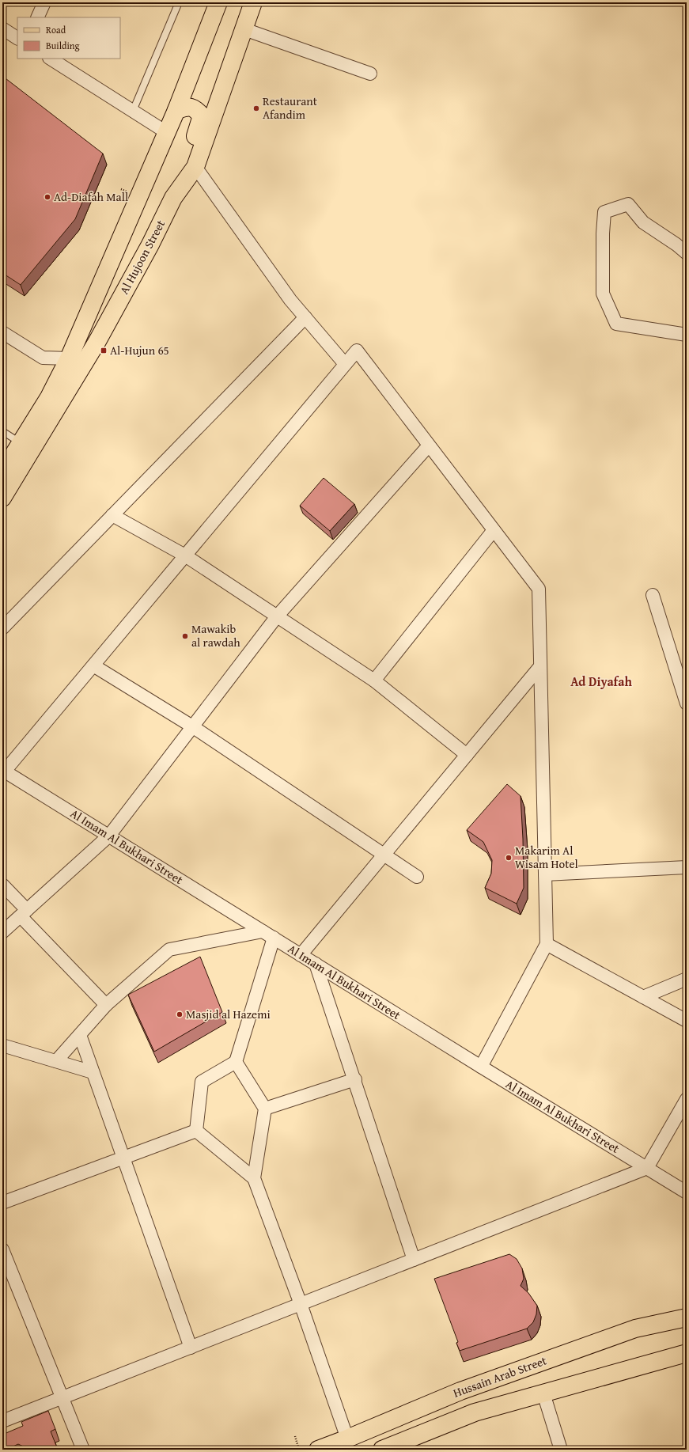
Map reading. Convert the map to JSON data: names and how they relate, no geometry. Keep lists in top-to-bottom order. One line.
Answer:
{"streets":{"main road":["Al Hujoon Street","Hussain Arab Street"],"street":["Al Imam Al Bukhari Street"]},"districts":["Ad Diyafah"],"places":{"other":["Restaurant Afandim","Ad-Diafah Mall","Mawakib al rawdah","Makarim Al Wisam Hotel","Masjid al Hazemi"],"transit":["Al-Hujun 65"]},"legend":["Road","Building"]}
